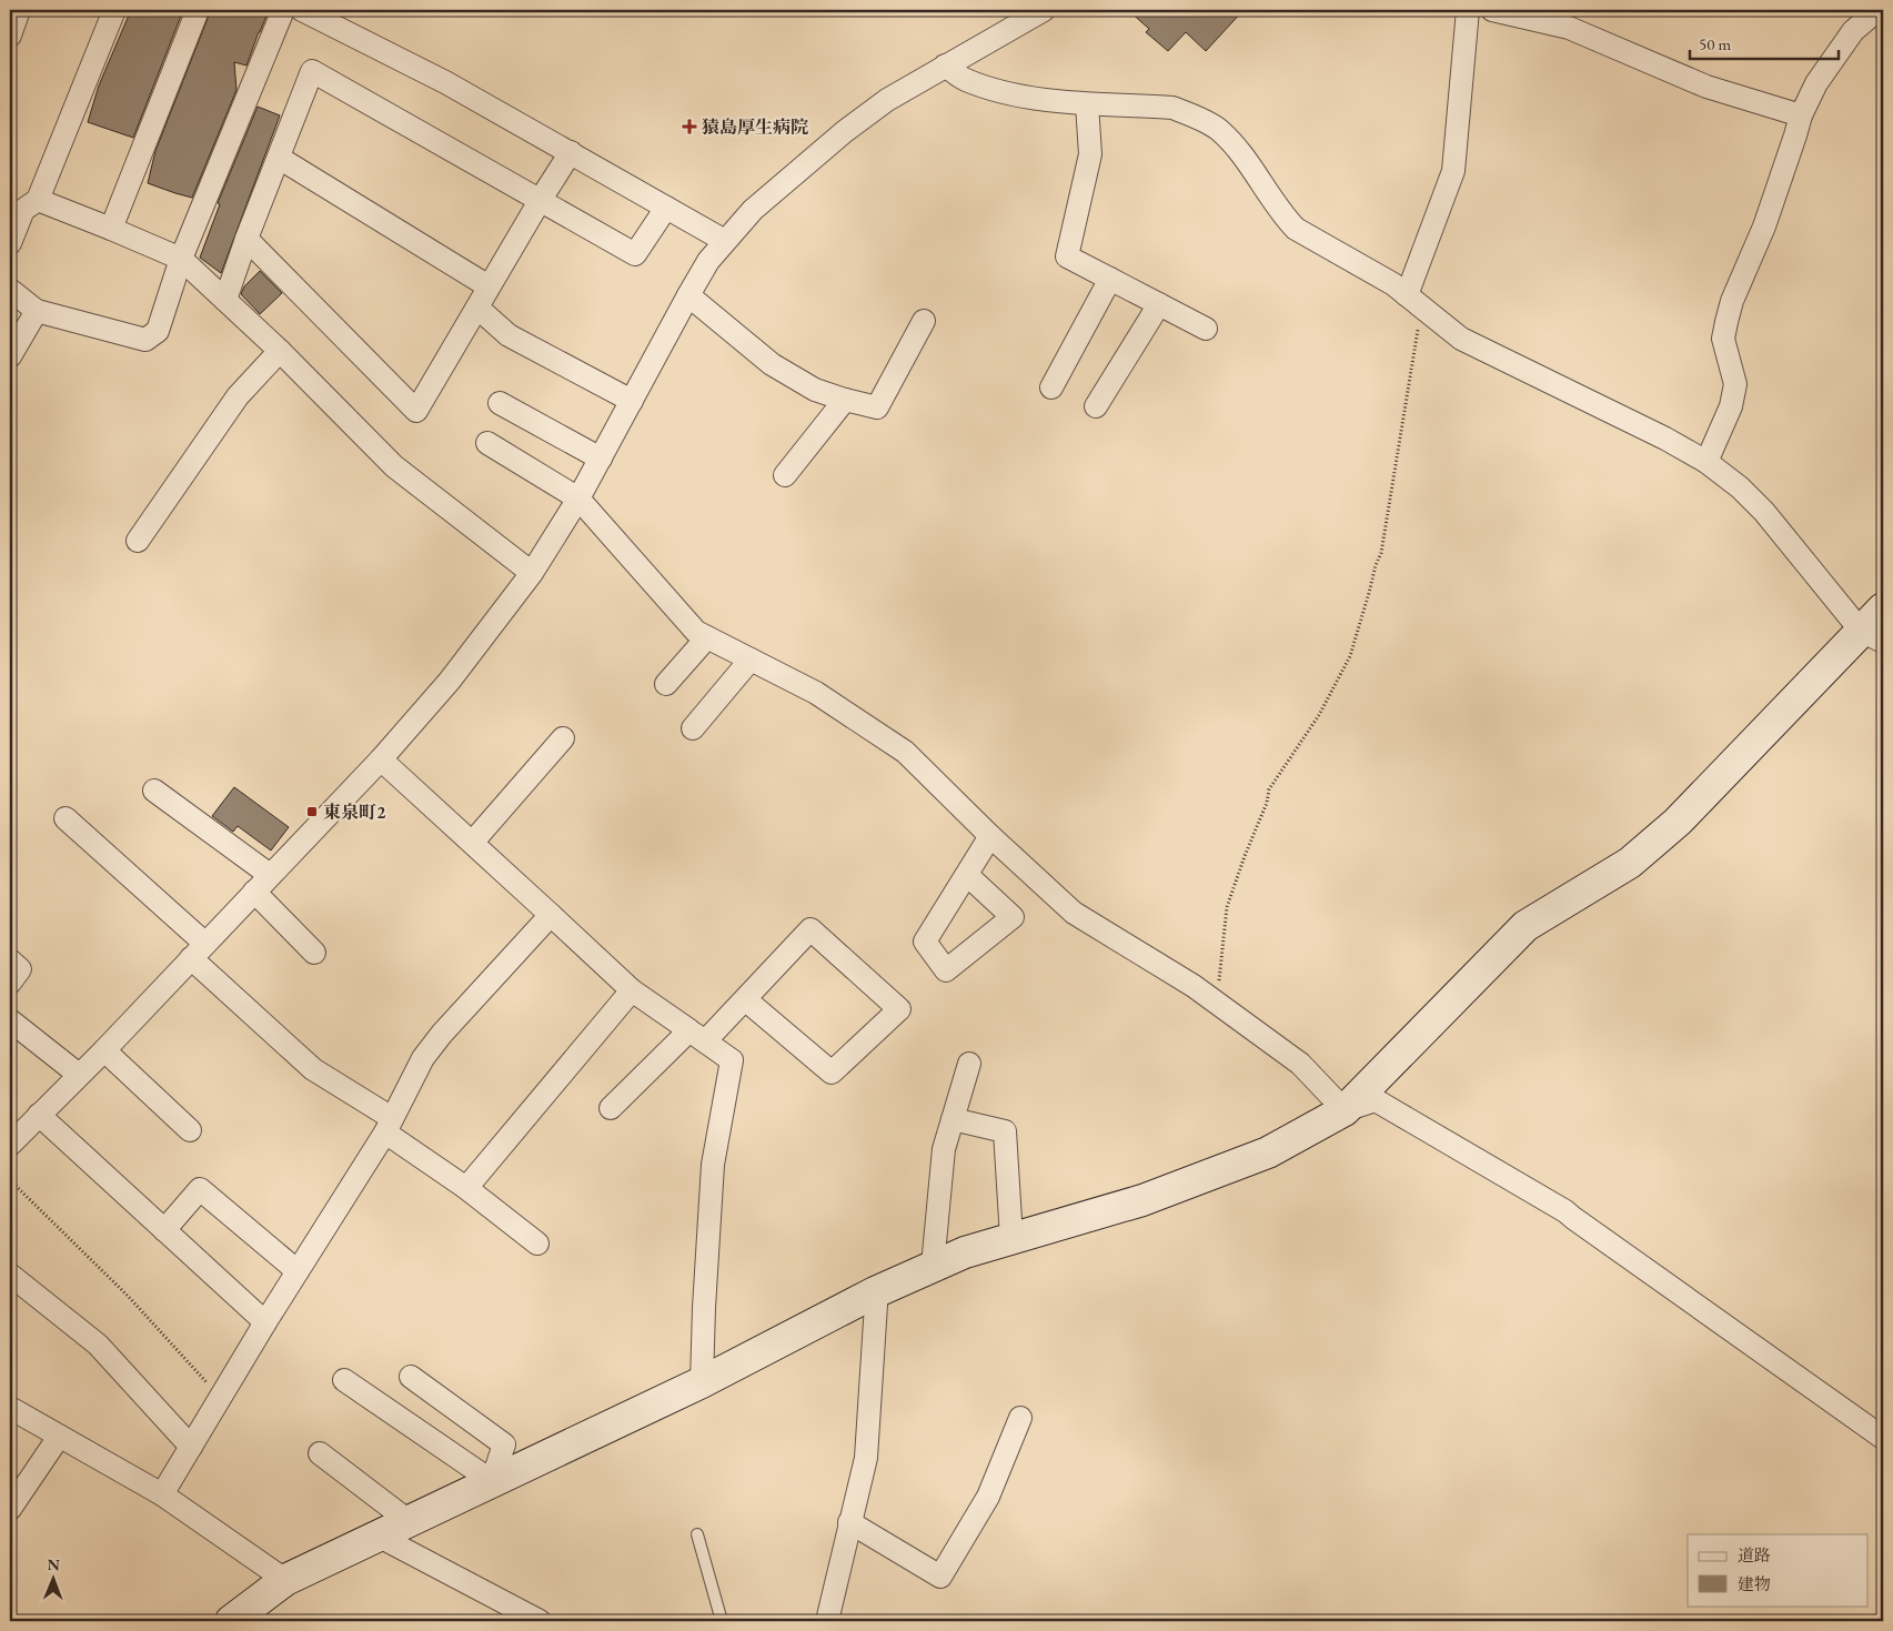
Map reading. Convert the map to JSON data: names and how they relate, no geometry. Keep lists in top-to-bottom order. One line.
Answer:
{"places":{"health":["猿島厚生病院"],"transit":["東泉町2"]},"legend":["道路","建物"],"scale_bar":"50 m","north":"top"}
